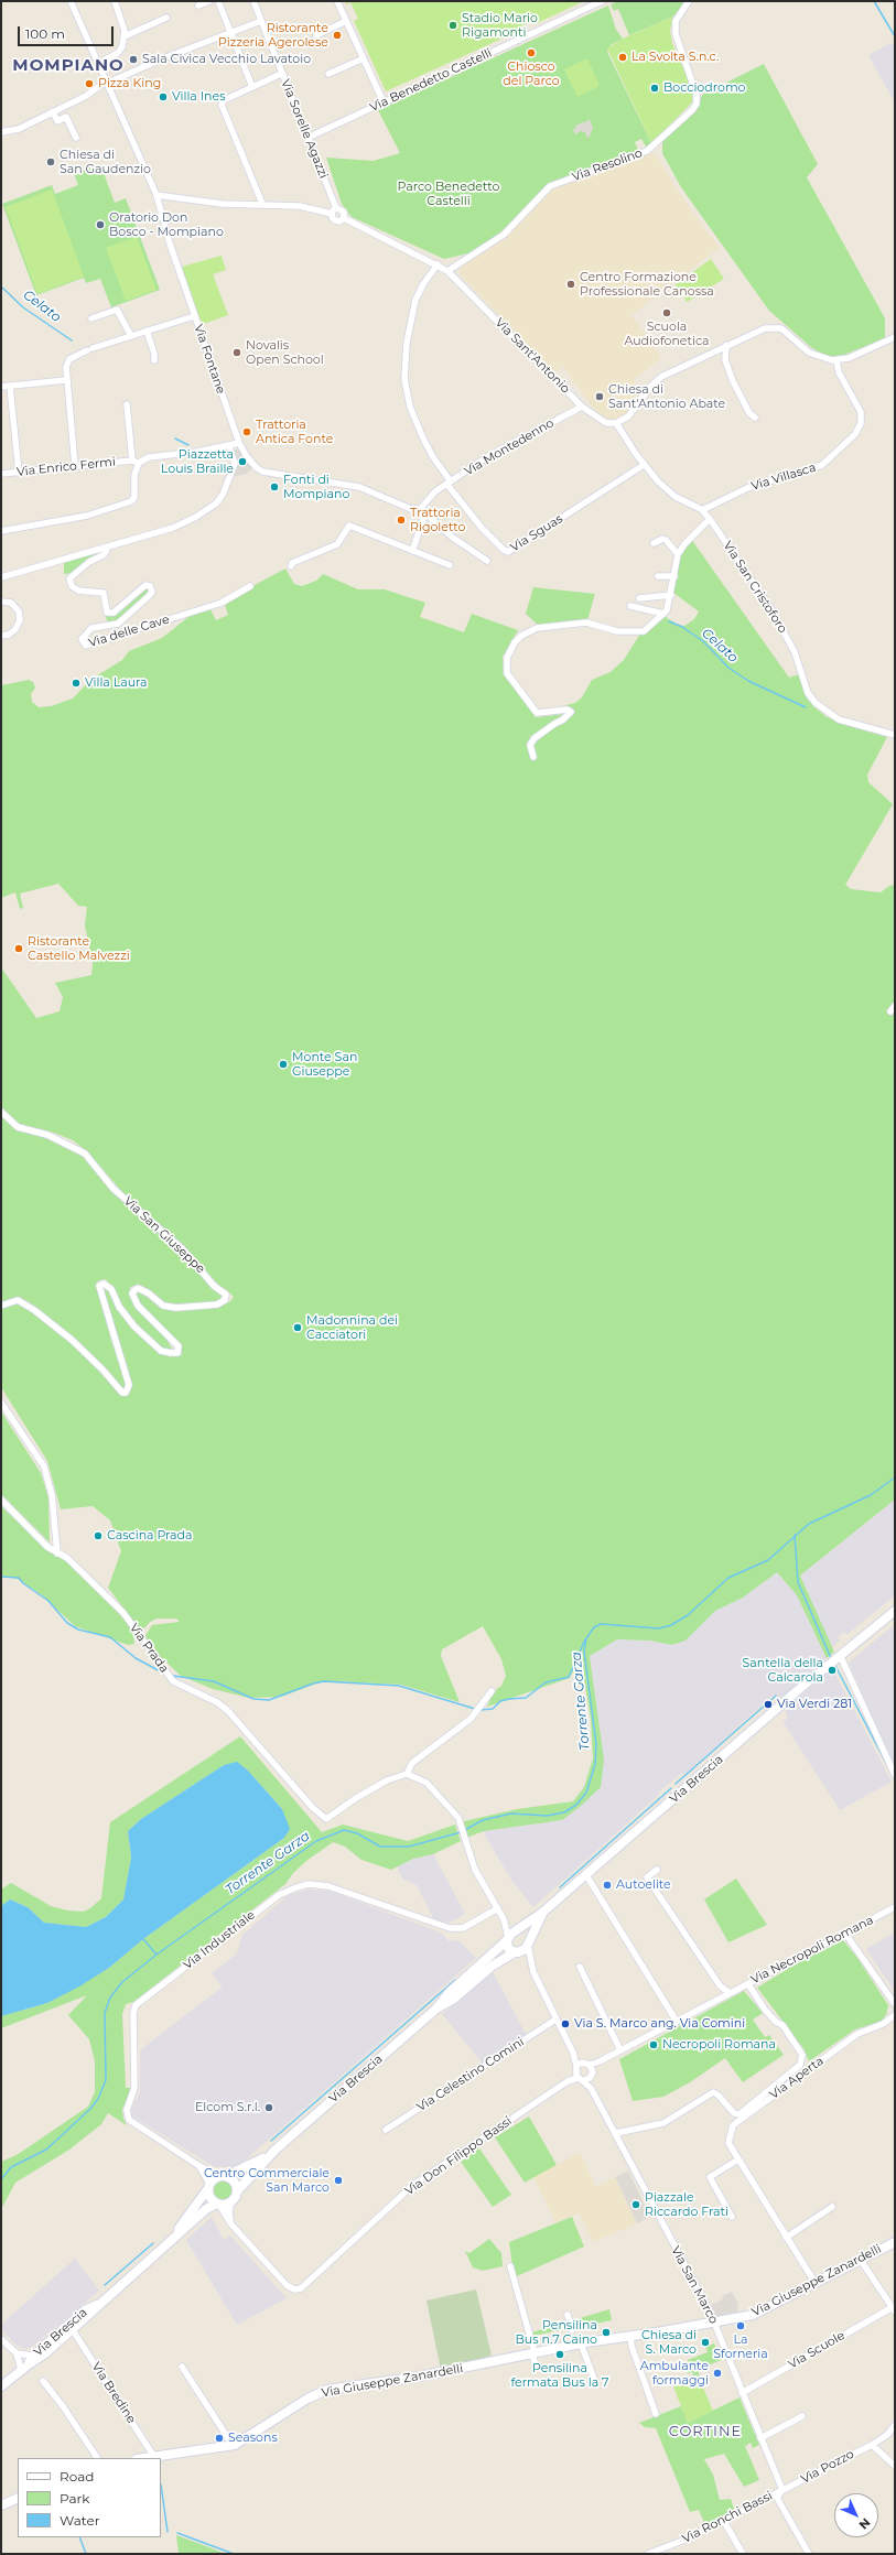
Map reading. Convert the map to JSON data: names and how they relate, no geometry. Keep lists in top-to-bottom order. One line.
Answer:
{"streets":{"main road":["Via Brescia","Via Giuseppe Zanardelli"],"street":["Via Benedetto Castelli","Via Sorelle Agazzi","Via Resolino","Via Sant'Antonio","Via Fontane","Via Montedenno","Via Enrico Fermi","Via Villasca","Via Sguas","Via San Cristoforo","Via delle Cave","Via San Giuseppe","Via Prada","Via Industriale","Via Necropoli Romana","Via Celestino Comini","Via Aperta","Via Don Filippo Bassi","Via San Marco","Via Scuole","Via Bredine","Via Pozzo","Via Ronchi Bassi"]},"crossings":[["Via Benedetto Castelli","Via Sorelle Agazzi"],["Via Sorelle Agazzi","Via Sant'Antonio"],["Via Resolino","Via Sant'Antonio"],["Via Sant'Antonio","Via Fontane"],["Via Sant'Antonio","Via Montedenno"],["Via Sant'Antonio","Via San Cristoforo"],["Via Fontane","Via Montedenno"],["Via Montedenno","Via Sguas"],["Via Villasca","Via San Cristoforo"],["Via Sguas","Via San Cristoforo"],["Via Brescia","Via Industriale"],["Via Brescia","Via Bredine"],["Via Necropoli Romana","Via Aperta"],["Via Necropoli Romana","Via Don Filippo Bassi"],["Via Necropoli Romana","Via San Marco"],["Via Aperta","Via Giuseppe Zanardelli"],["Via Aperta","Via San Marco"],["Via Don Filippo Bassi","Via San Marco"],["Via Giuseppe Zanardelli","Via San Marco"],["Via Giuseppe Zanardelli","Via Scuole"],["Via Giuseppe Zanardelli","Via Bredine"],["Via San Marco","Via Scuole"],["Via San Marco","Via Pozzo"],["Via San Marco","Via Ronchi Bassi"],["Via Pozzo","Via Ronchi Bassi"]],"districts":["MOMPIANO","CORTINE"],"water":["Celato","Torrente Garza"],"parks":["Parco Benedetto Castelli"],"places":["Stadio Mario Rigamonti","Ristorante Pizzeria Agerolese","Chiosco del Parco","La Svolta S.n.c.","Sala Civica Vecchio Lavatoio","Pizza King","Bocciodromo","Villa Ines","Chiesa di San Gaudenzio","Oratorio Don Bosco - Mompiano","Centro Formazione Professionale Canossa","Scuola Audiofonetica","Novalis Open School","Chiesa di Sant'Antonio Abate","Trattoria Antica Fonte","Piazzetta Louis Braille","Fonti di Mompiano","Trattoria Rigoletto","Villa Laura","Ristorante Castello Malvezzi","Monte San Giuseppe","Madonnina dei Cacciatori","Cascina Prada","Santella della Calcarola","Via Verdi 281","Autoelite","Via S. Marco ang. Via Comini","Necropoli Romana","Elcom S.r.l.","Centro Commerciale San Marco","Piazzale Riccardo Frati","La Sforneria","Pensilina Bus n.7 Caino","Chiesa di S. Marco","Pensilina fermata Bus la 7","Ambulante formaggi","Seasons"],"legend":["Road","Park","Water"],"scale_bar":"100 m","north":"bottom right"}
